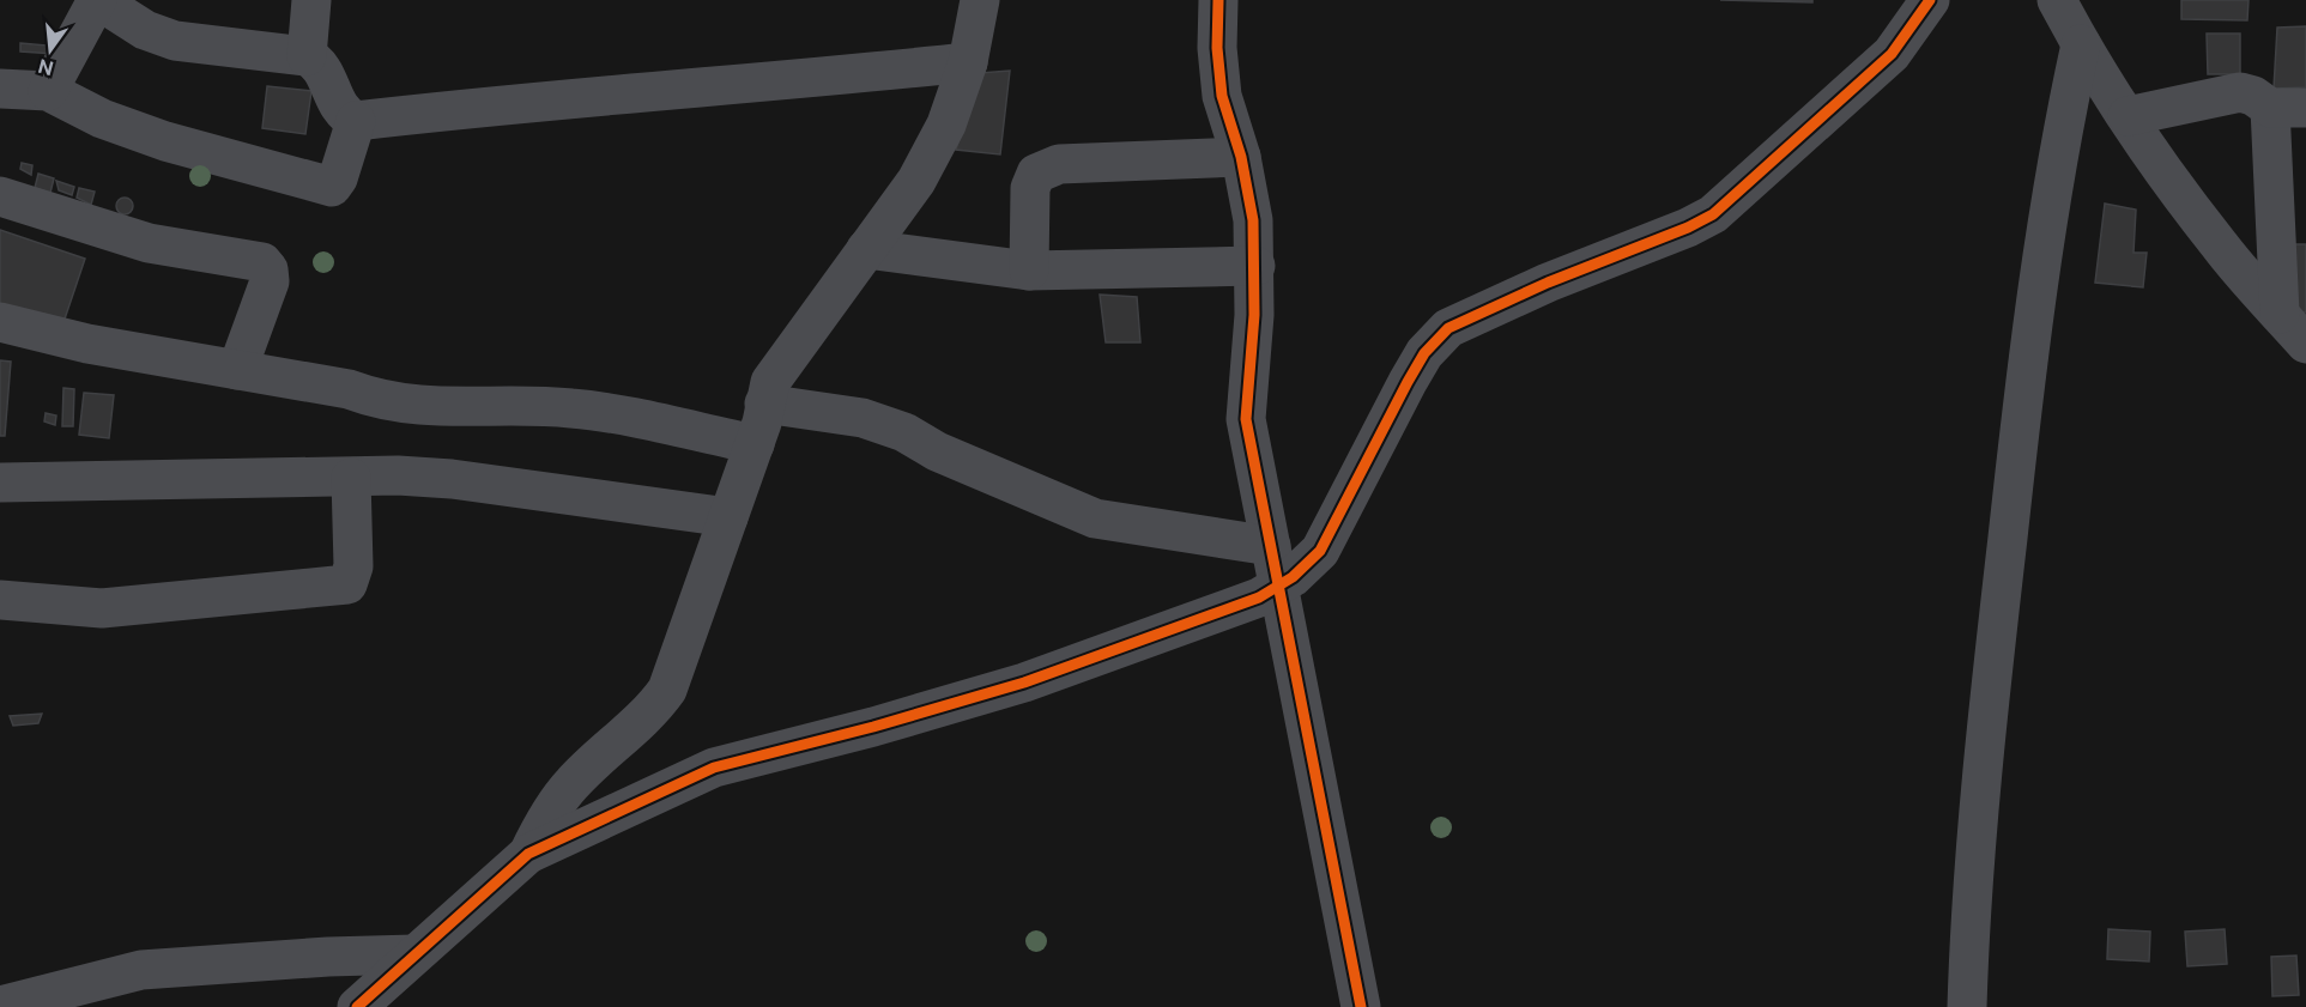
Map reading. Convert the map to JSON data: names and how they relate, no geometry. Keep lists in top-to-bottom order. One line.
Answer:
{"north":"bottom"}
